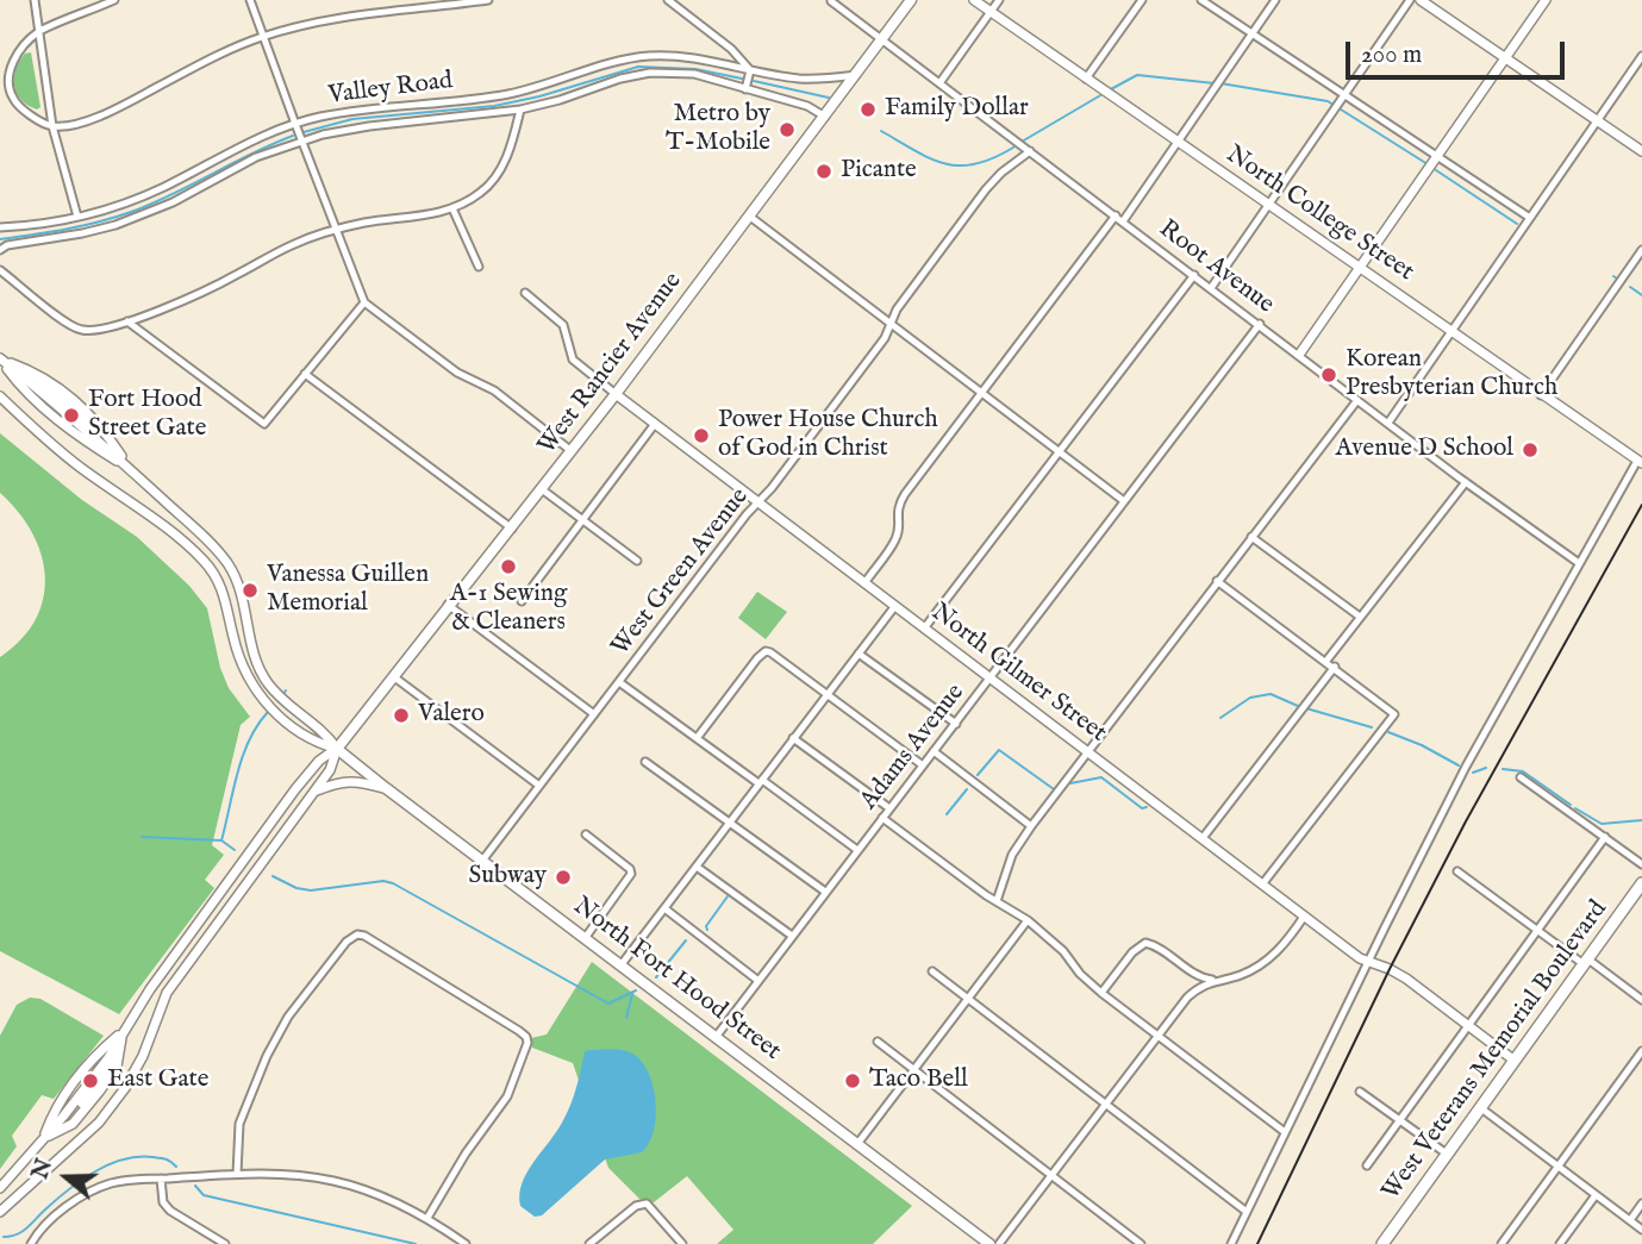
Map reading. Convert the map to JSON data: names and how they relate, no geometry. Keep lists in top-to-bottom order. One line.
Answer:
{"streets":{"main road":["West Rancier Avenue","North Fort Hood Street","West Veterans Memorial Boulevard"],"street":["Valley Road","North College Street","Root Avenue","West Green Avenue","North Gilmer Street","Adams Avenue"]},"crossings":[["Valley Road","West Rancier Avenue"],["Root Avenue","West Rancier Avenue"],["Root Avenue","West Green Avenue"],["Root Avenue","Adams Avenue"],["West Rancier Avenue","North Gilmer Street"],["West Rancier Avenue","North Fort Hood Street"],["West Green Avenue","North Gilmer Street"],["West Green Avenue","North Fort Hood Street"],["North Gilmer Street","Adams Avenue"],["North Gilmer Street","West Veterans Memorial Boulevard"],["Adams Avenue","North Fort Hood Street"]],"places":["Family Dollar","Metro by T-Mobile","Picante","Korean Presbyterian Church","Fort Hood Street Gate","Power House Church of God in Christ","Avenue D School","A-1 Sewing & Cleaners","Vanessa Guillen Memorial","Valero","Subway","East Gate","Taco Bell"],"scale_bar":"200 m","north":"left"}
